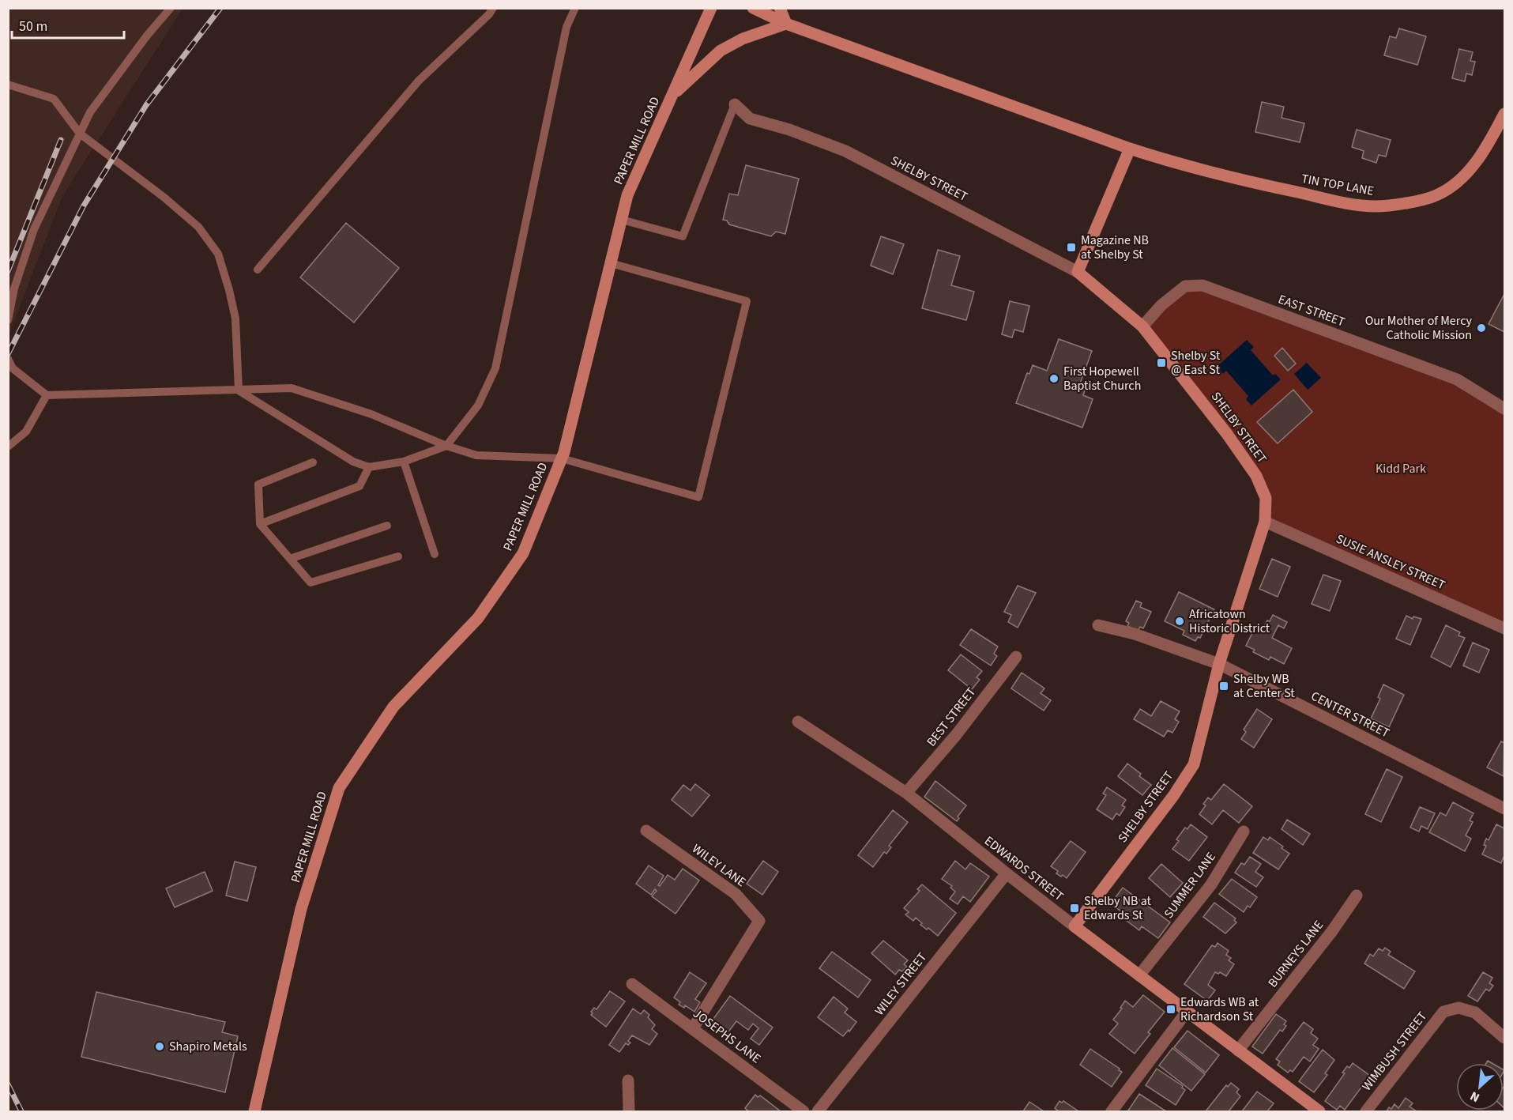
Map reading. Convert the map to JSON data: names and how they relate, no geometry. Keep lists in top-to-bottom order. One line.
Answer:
{"streets":{"street":["PAPER MILL ROAD","SHELBY STREET","TIN TOP LANE","EAST STREET","SUSIE ANSLEY STREET","CENTER STREET","BEST STREET","WILEY LANE","EDWARDS STREET","SUMMER LANE","BURNEYS LANE","WILEY STREET","JOSEPHS LANE","WIMBUSH STREET"]},"crossings":[["SHELBY STREET","EAST STREET"],["SHELBY STREET","SUSIE ANSLEY STREET"],["SHELBY STREET","CENTER STREET"],["SHELBY STREET","EDWARDS STREET"],["BEST STREET","EDWARDS STREET"],["WILEY LANE","JOSEPHS LANE"],["EDWARDS STREET","SUMMER LANE"],["EDWARDS STREET","BURNEYS LANE"],["EDWARDS STREET","WILEY STREET"]],"parks":["Kidd Park"],"places":{"transit":["Magazine NB at Shelby St","Shelby St @ East St","Shelby WB at Center St","Shelby NB at Edwards St","Edwards WB at Richardson St"],"other":["Our Mother of Mercy Catholic Mission","First Hopewell Baptist Church","Africatown Historic District","Shapiro Metals"]},"scale_bar":"50 m","north":"bottom left"}
